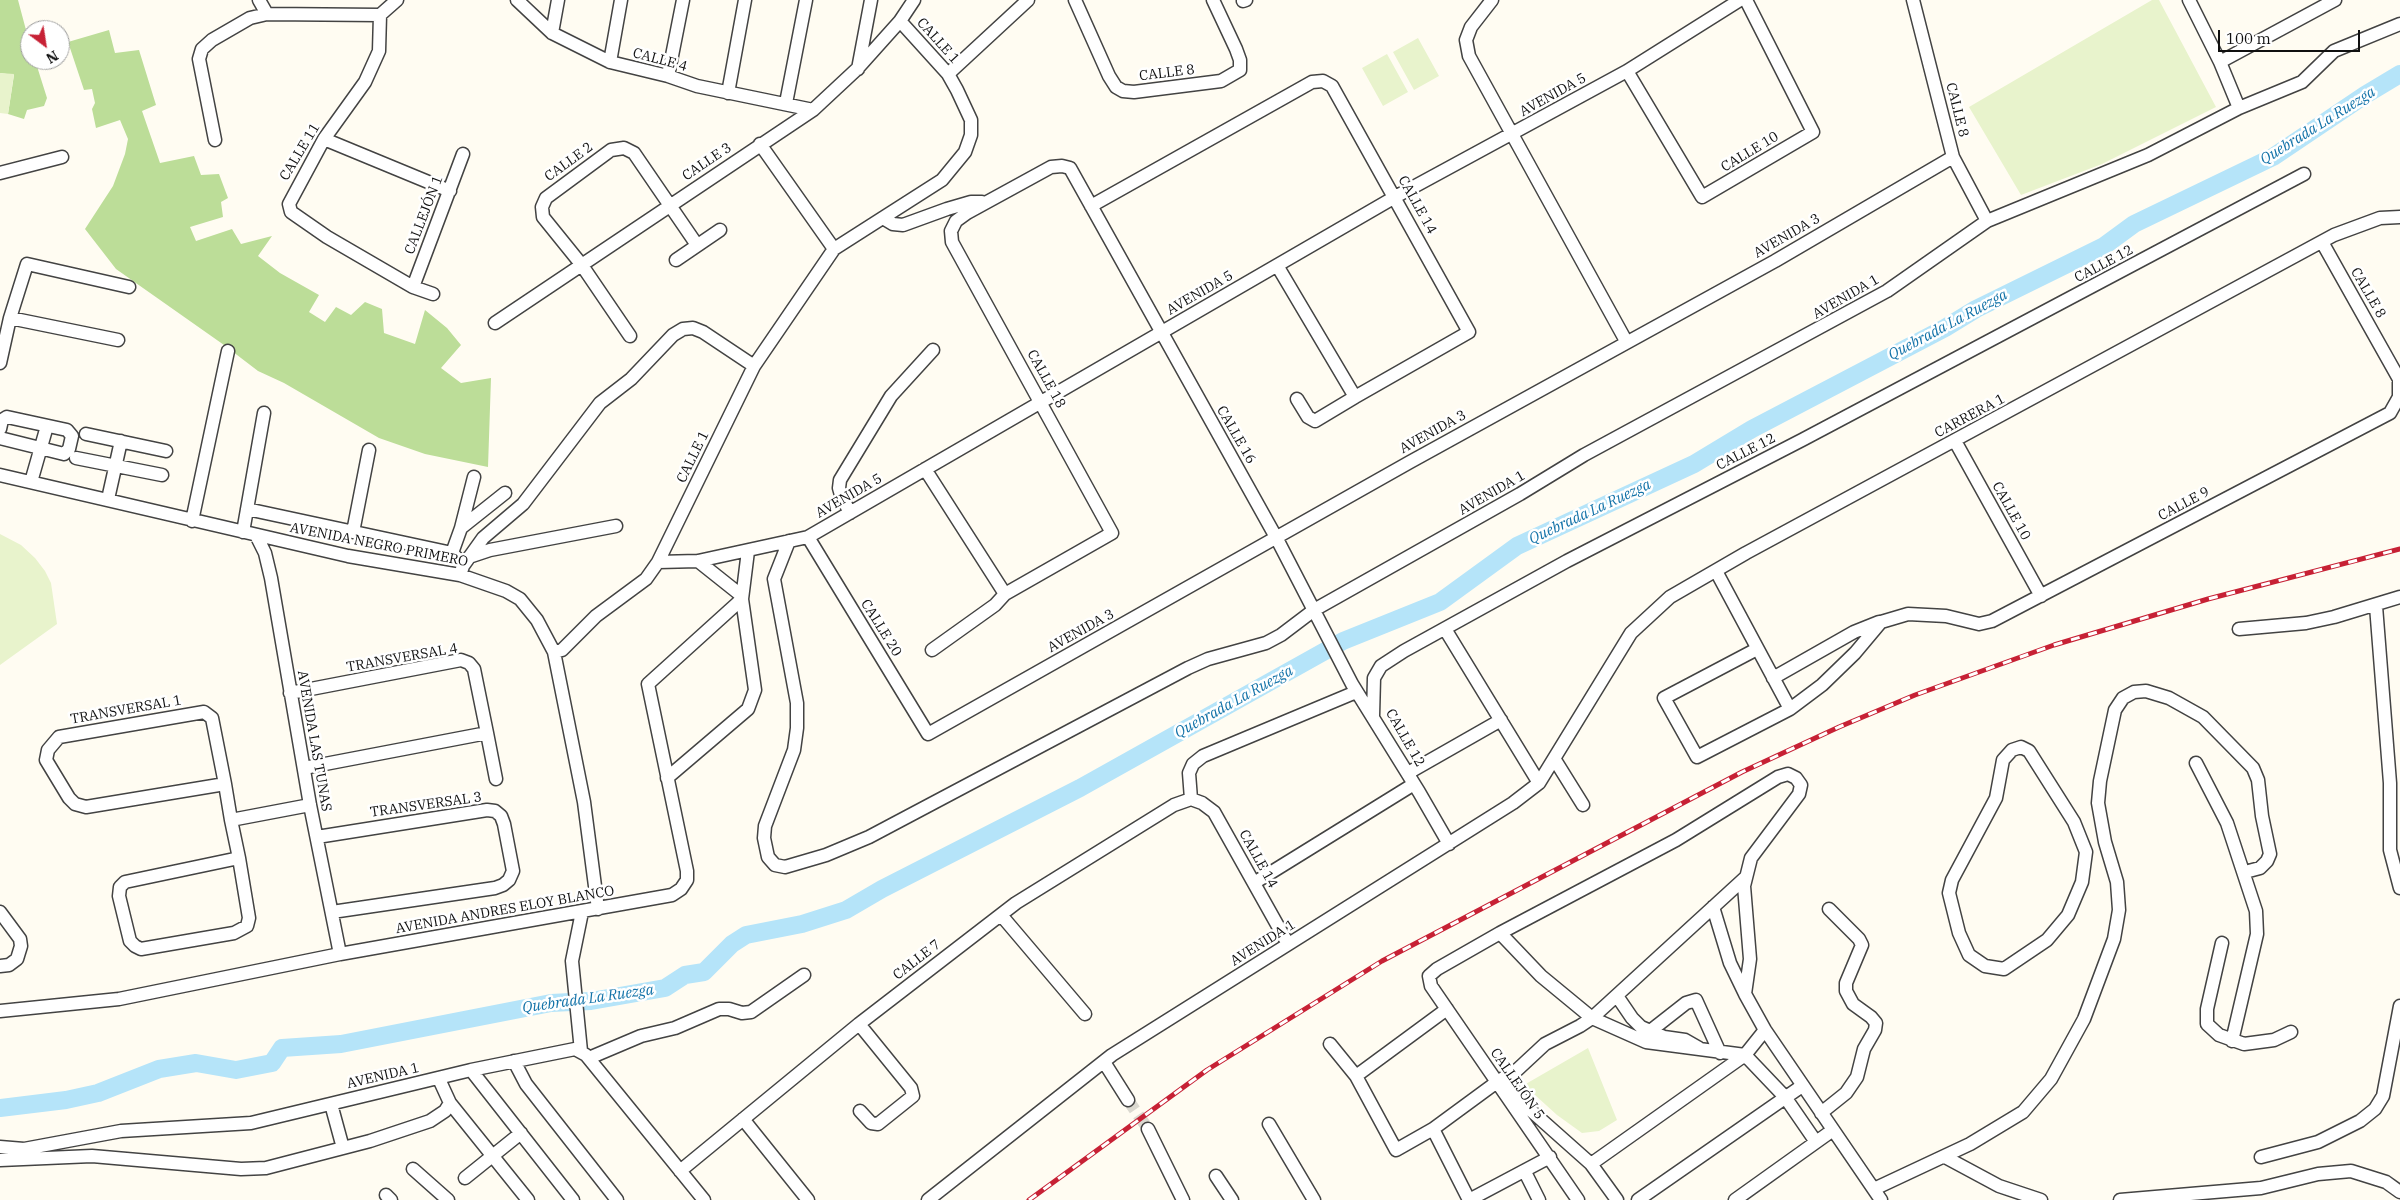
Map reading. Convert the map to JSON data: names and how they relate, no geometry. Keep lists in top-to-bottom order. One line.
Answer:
{"streets":{"street":["CALLE 1","CALLE 4","CALLE 8","AVENIDA 5","CALLE 11","CALLE 10","CALLE 2","CALLE 3","CALLE 14","CALLEJÓN 1","AVENIDA 3","CALLE 12","AVENIDA 1","CALLE 18","CARRERA 1","CALLE 16","CALLE 9","AVENIDA NEGRO PRIMERO","CALLE 20","TRANSVERSAL 4","TRANSVERSAL 1","AVENIDA LAS TUNAS","TRANSVERSAL 3","AVENIDA ANDRES ELOY BLANCO","CALLE 7","CALLEJÓN 5"]},"crossings":[["CALLE 1","AVENIDA 5"],["CALLE 1","CALLE 3"],["CALLE 1","AVENIDA NEGRO PRIMERO"],["CALLE 4","CALLE 3"],["CALLE 8","AVENIDA 3"],["CALLE 8","AVENIDA 1"],["CALLE 8","CARRERA 1"],["CALLE 8","CALLE 9"],["AVENIDA 5","CALLE 10"],["AVENIDA 5","CALLE 14"],["AVENIDA 5","AVENIDA 1"],["AVENIDA 5","CALLE 18"],["AVENIDA 5","CALLE 16"],["AVENIDA 5","CALLE 20"],["CALLE 11","CALLEJÓN 1"],["CALLE 10","CARRERA 1"],["CALLE 10","CALLE 9"],["CALLE 2","CALLE 3"],["CALLE 14","AVENIDA 1"],["CALLE 14","CALLE 16"],["CALLE 14","CALLE 7"],["AVENIDA 3","CALLE 16"],["AVENIDA 3","CALLE 20"],["CALLE 12","AVENIDA 1"],["CALLE 12","CALLE 16"],["AVENIDA 1","CARRERA 1"],["AVENIDA 1","CALLE 16"],["CALLE 18","CALLE 16"],["AVENIDA NEGRO PRIMERO","AVENIDA LAS TUNAS"],["AVENIDA NEGRO PRIMERO","AVENIDA ANDRES ELOY BLANCO"],["TRANSVERSAL 4","AVENIDA LAS TUNAS"],["AVENIDA LAS TUNAS","TRANSVERSAL 3"],["AVENIDA LAS TUNAS","AVENIDA ANDRES ELOY BLANCO"]],"water":["Quebrada La Ruezga"],"scale_bar":"100 m","north":"bottom right"}
